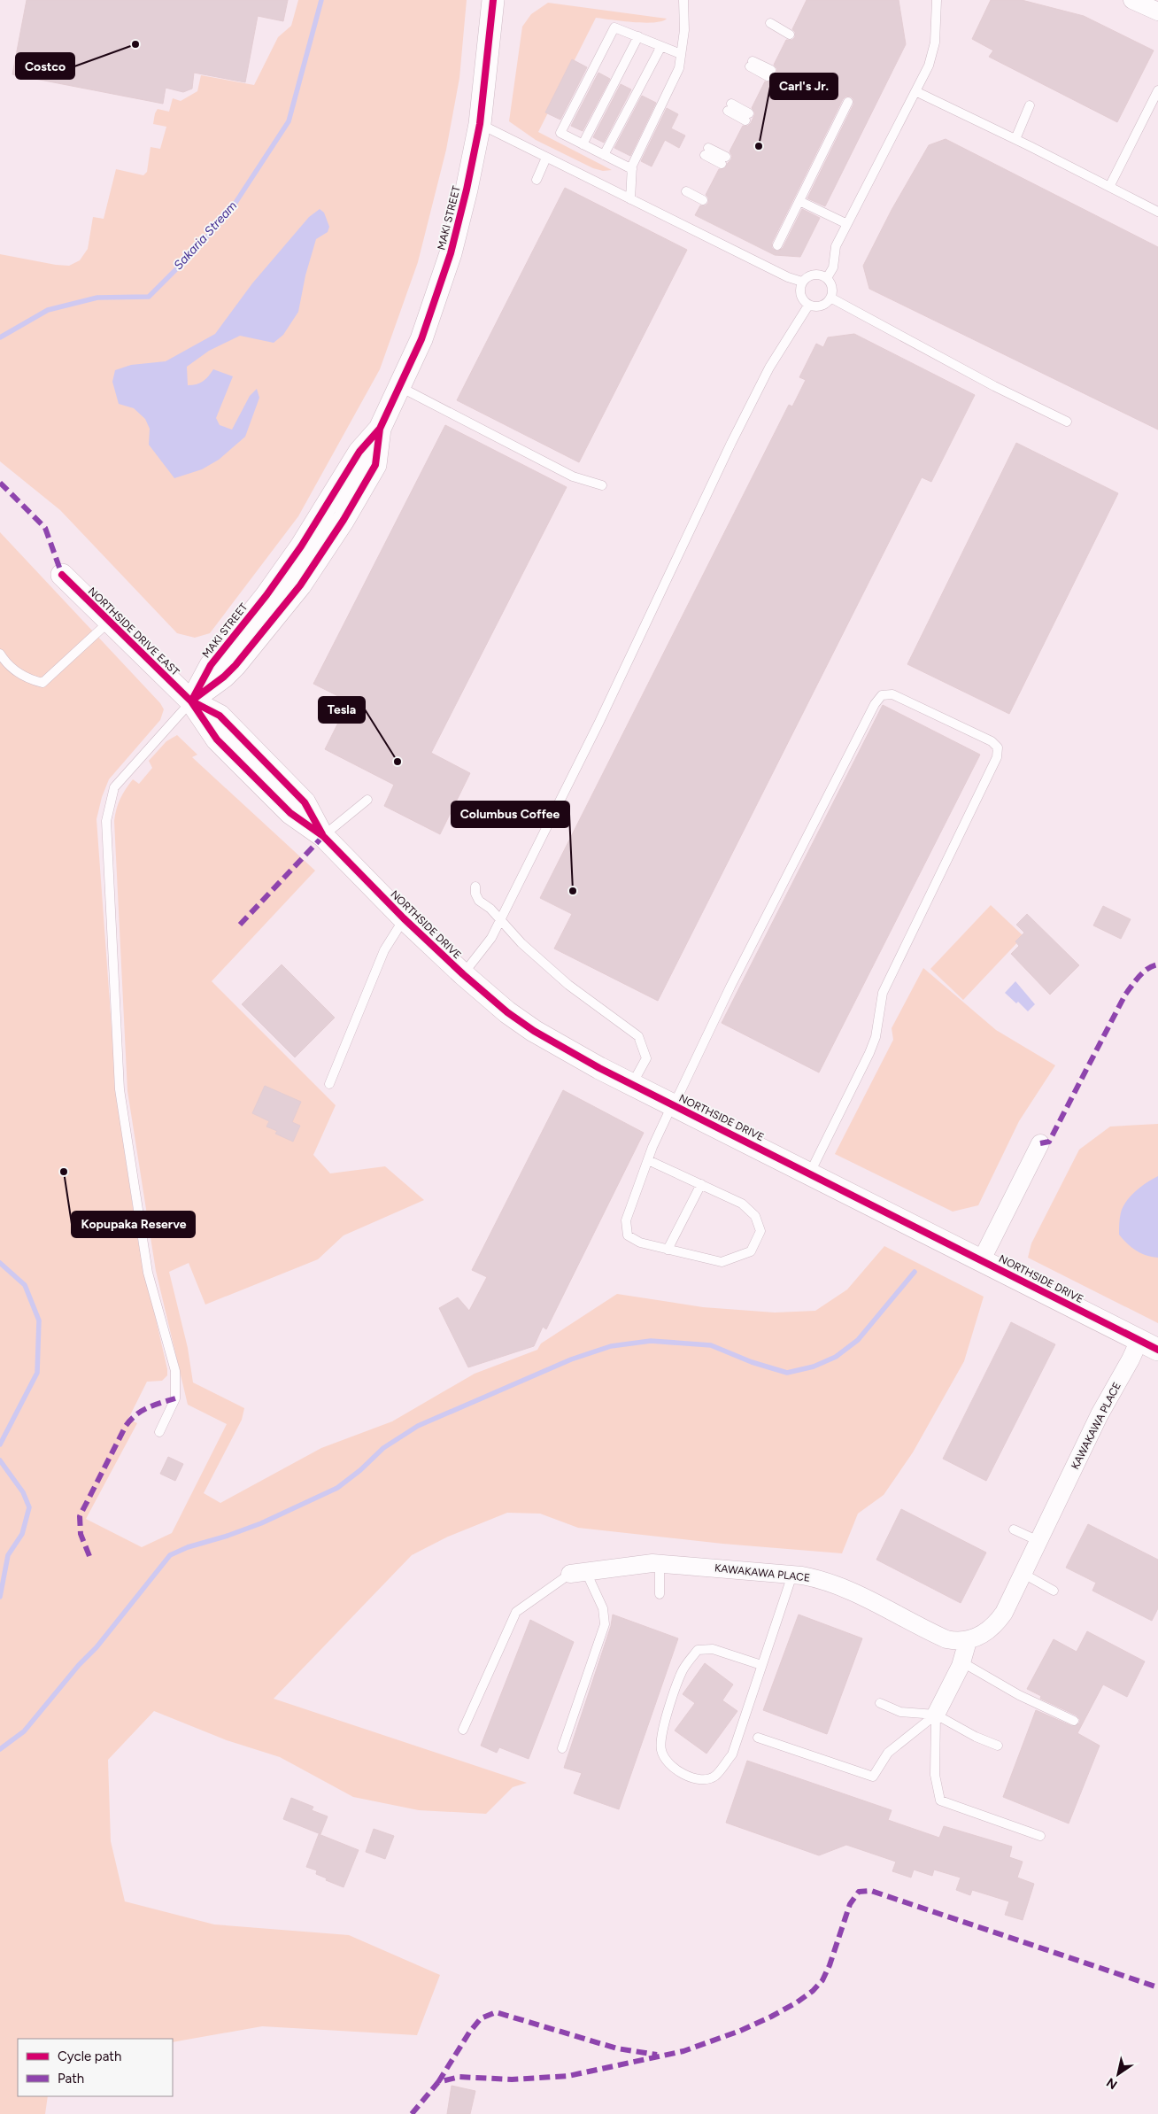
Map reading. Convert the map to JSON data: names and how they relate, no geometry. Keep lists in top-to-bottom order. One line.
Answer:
{"streets":{"street":["MAKI STREET","NORTHSIDE DRIVE EAST","NORTHSIDE DRIVE","KAWAKAWA PLACE"]},"crossings":[["MAKI STREET","NORTHSIDE DRIVE EAST"],["MAKI STREET","NORTHSIDE DRIVE"],["NORTHSIDE DRIVE EAST","NORTHSIDE DRIVE"],["NORTHSIDE DRIVE","KAWAKAWA PLACE"]],"water":["Sakaria Stream"],"places":["Costco","Carl's Jr.","Tesla","Columbus Coffee","Kopupaka Reserve"],"legend":["Cycle path","Path"],"north":"bottom left"}
